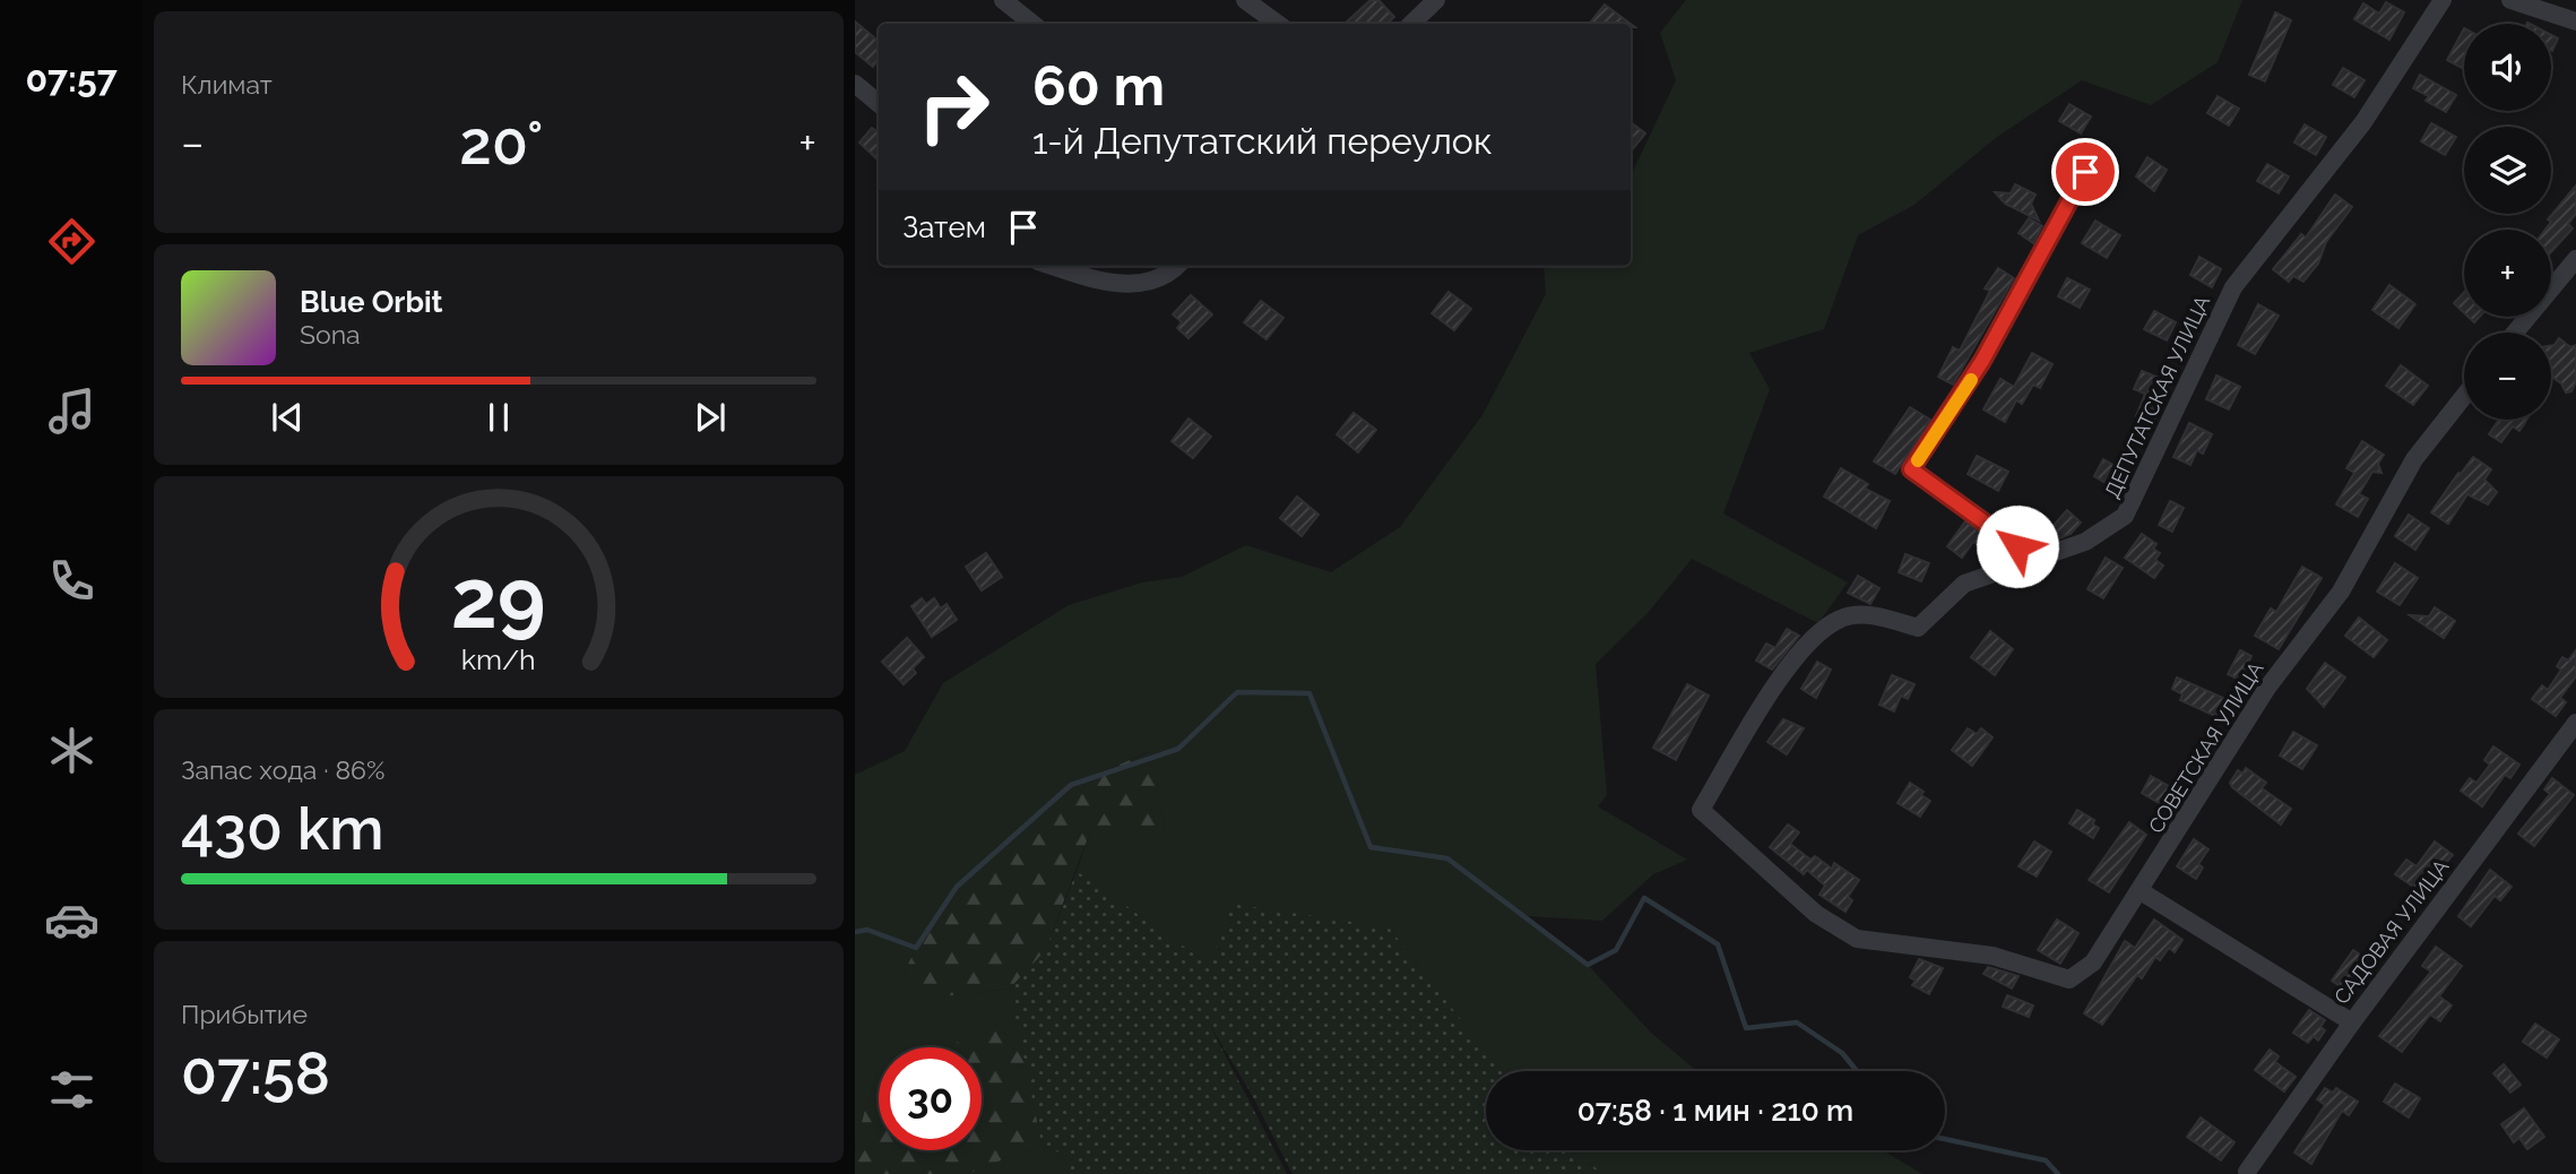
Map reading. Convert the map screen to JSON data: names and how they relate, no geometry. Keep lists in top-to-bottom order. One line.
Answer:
{"streets":{"street":["ДЕПУТАТСКАЯ УЛИЦА","СОВЕТСКАЯ УЛИЦА","САДОВАЯ УЛИЦА"]},"crossings":[["ДЕПУТАТСКАЯ УЛИЦА","СОВЕТСКАЯ УЛИЦА"]],"page":{"tabs":"07:57","tile":["Климат",["Запас хода · 86%","430 km"],["Прибытие","07:58"]],"map_buttons":["+","−"],"turn":["60 m","1-й Депутатский переулок"],"heat":["−","20°","+"],"then":"Затем","song":["Blue Orbit","Sona"],"limit":"30","trip":"07:58 · 1 мин · 210 m","gauge":["29","km/h"]}}
